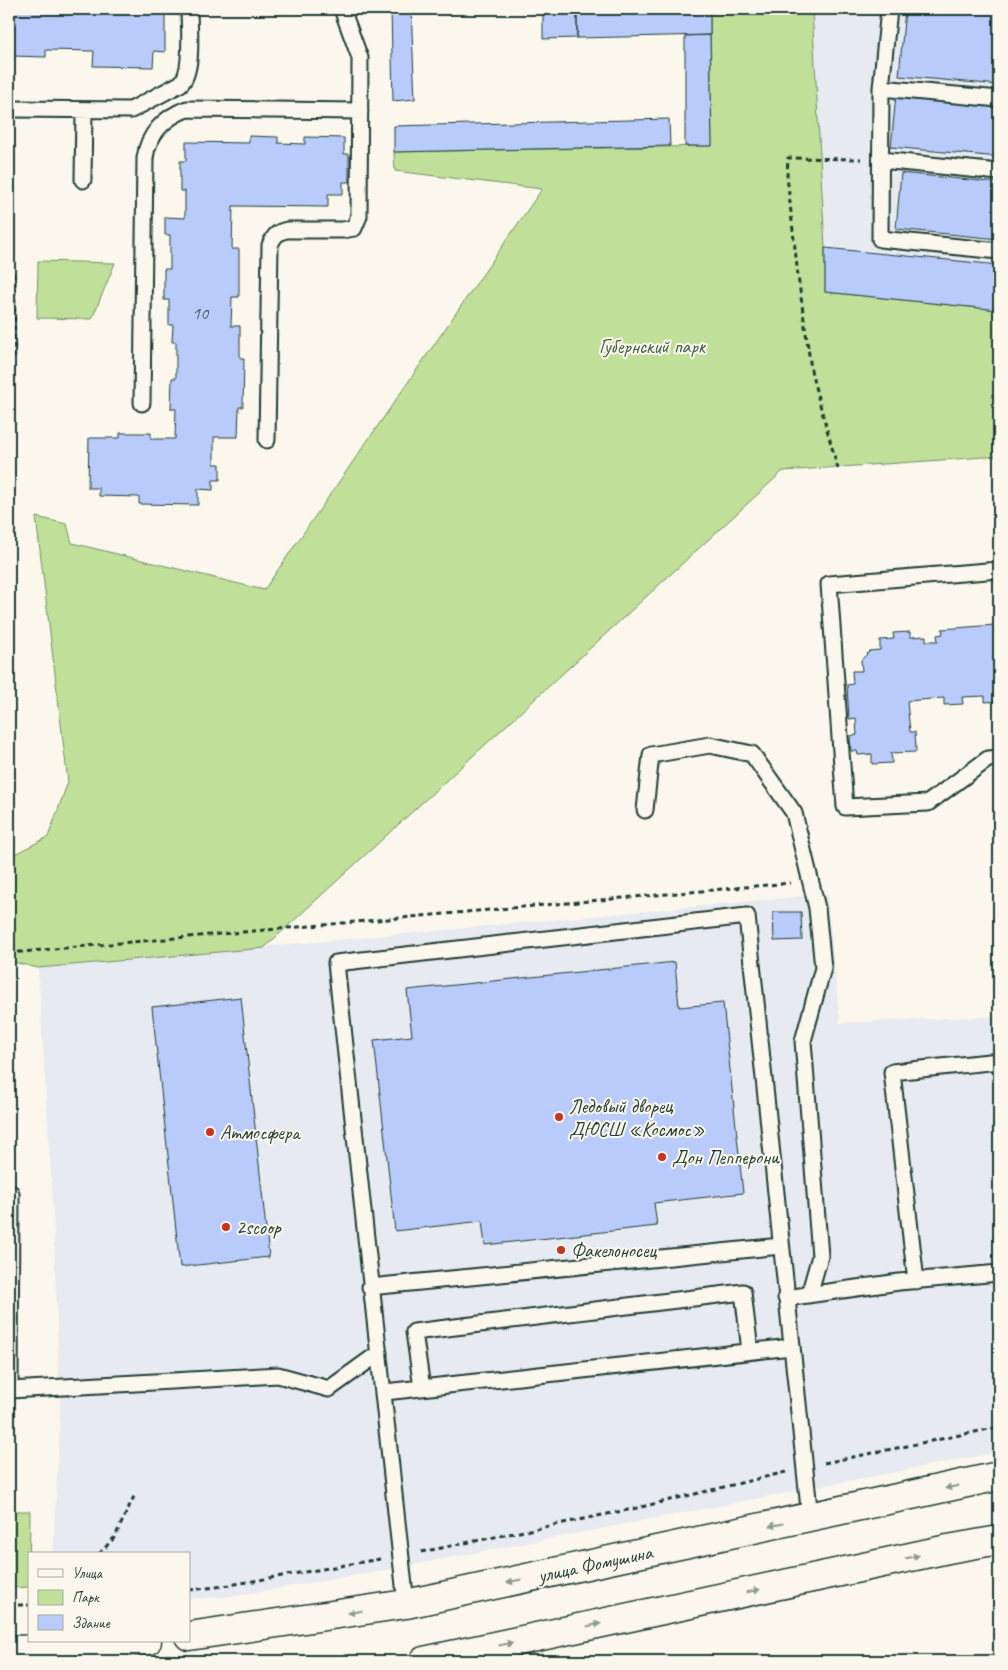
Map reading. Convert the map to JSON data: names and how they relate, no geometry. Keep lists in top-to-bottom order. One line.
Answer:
{"streets":{"main road":["улица Фомушина"]},"parks":["Губернский парк"],"places":["Ледовый дворец ДЮСШ «Космос»","Атмосфера","Дон Пепперони","2scoop","Факелоносец"],"house_numbers":["10"],"legend":["Улица","Парк","Здание"]}
